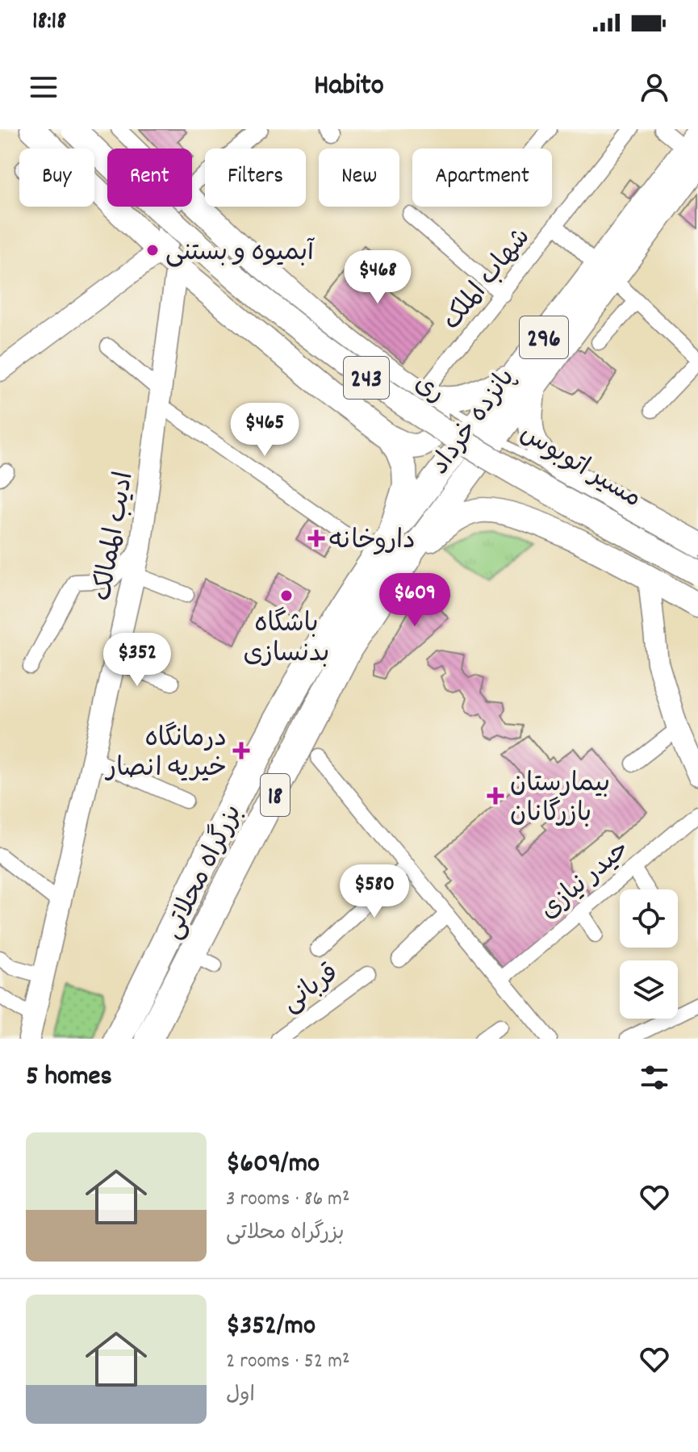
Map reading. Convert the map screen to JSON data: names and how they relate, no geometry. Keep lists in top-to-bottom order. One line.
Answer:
{"streets":{"highway":["18","بزرگراه محلاتی"],"main road":["296","243","ری","پانزده خرداد","ادیب الممالک"],"street":["شهاب الملک","حیدر نیازی","قربانی"],"lane":["مسیر اتوبوس"]},"crossings":[["شهاب الملک","مسیر اتوبوس"],["پانزده خرداد","بزرگراه محلاتی"]],"places":{"other":["آبمیوه و بستنی","باشگاه بدنسازی"],"health":["داروخانه","درمانگاه خیریه انصار","بیمارستان بازرگانان"]},"page":{"status":"18:18","header":"Habito","chip":["Buy","Rent","Filters","New","Apartment"],"price":["$468","$465","$609","$352","$580"],"heading":"5 homes","list":[{"name":"$609/mo","note":"3 rooms · 86 m² · بزرگراه محلاتی"},{"name":"$352/mo","note":"2 rooms · 52 m² · اول"}]}}
